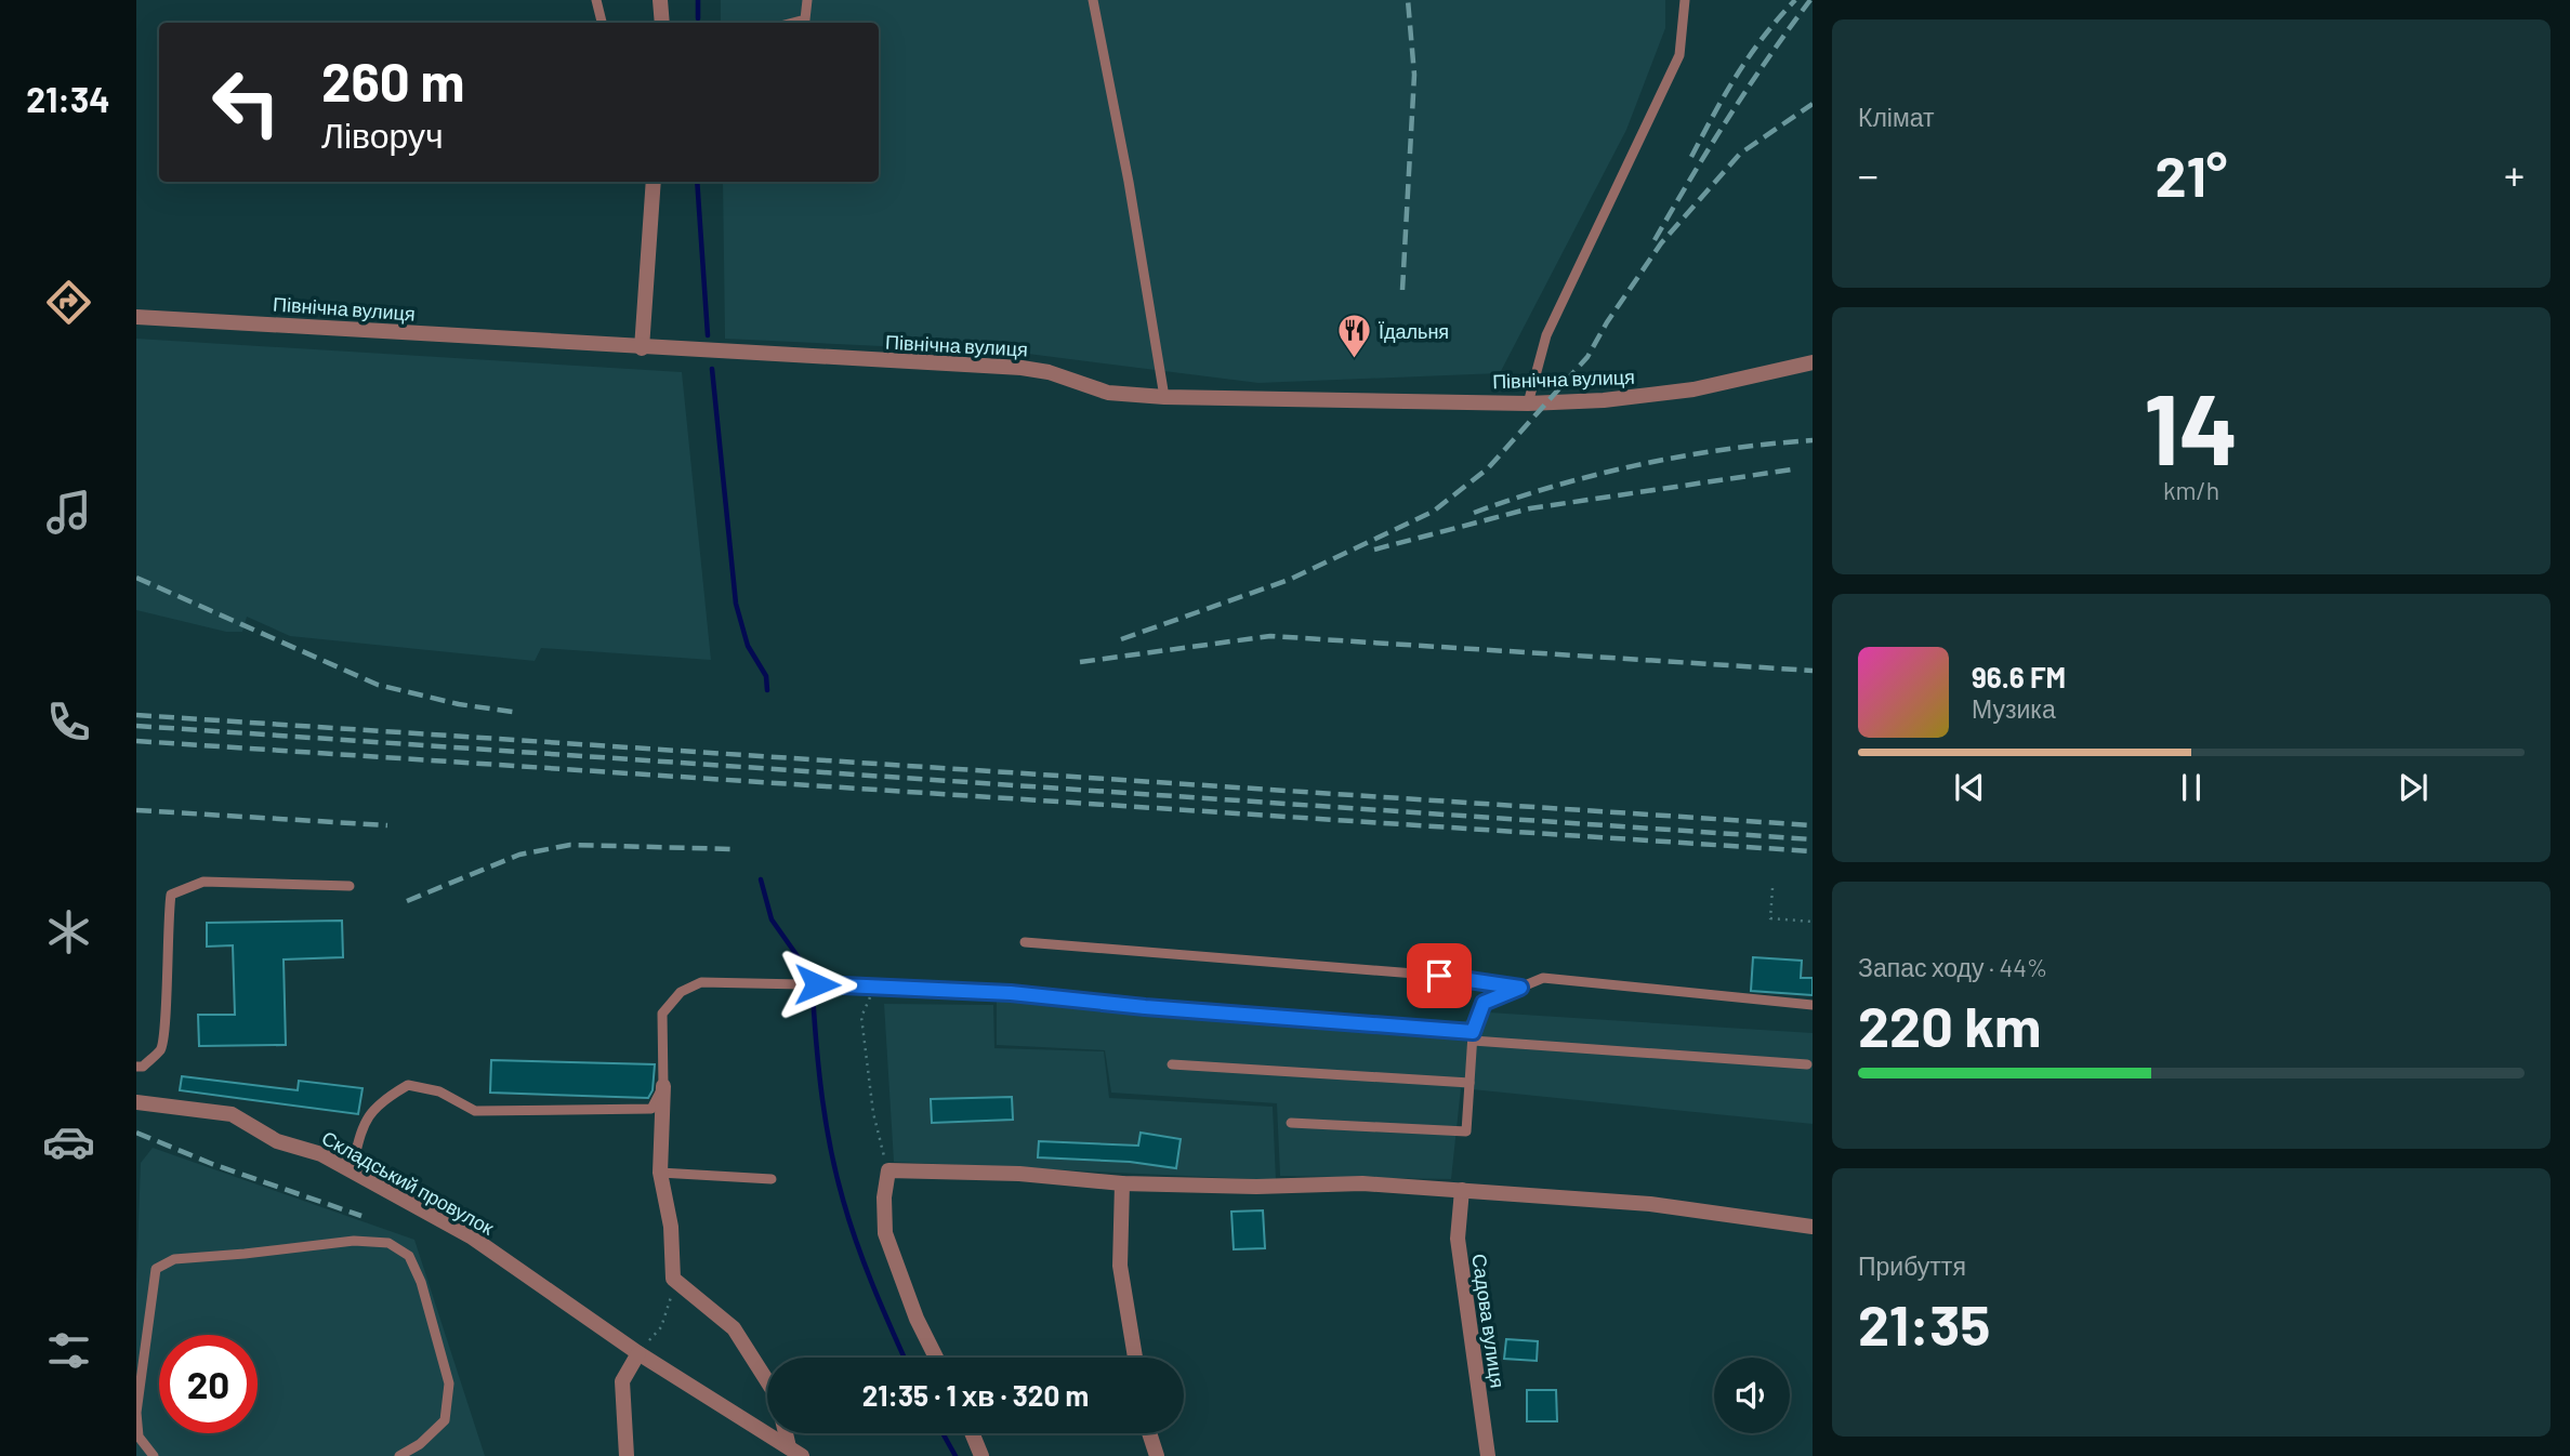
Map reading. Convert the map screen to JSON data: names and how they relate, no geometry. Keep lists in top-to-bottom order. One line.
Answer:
{"streets":{"street":["Північна вулиця","Складський провулок","Садова вулиця"]},"places":{"restaurant":["Їдальня"]},"page":{"tabs":"21:34","tile":["Клімат",["14","km/h"],["Запас ходу · 44%","220 km"],["Прибуття","21:35"]],"turn":["260 m","Ліворуч"],"heat":["−","21°","+"],"song":["96.6 FM","Музика"],"limit":"20","trip":"21:35 · 1 хв · 320 m"}}
